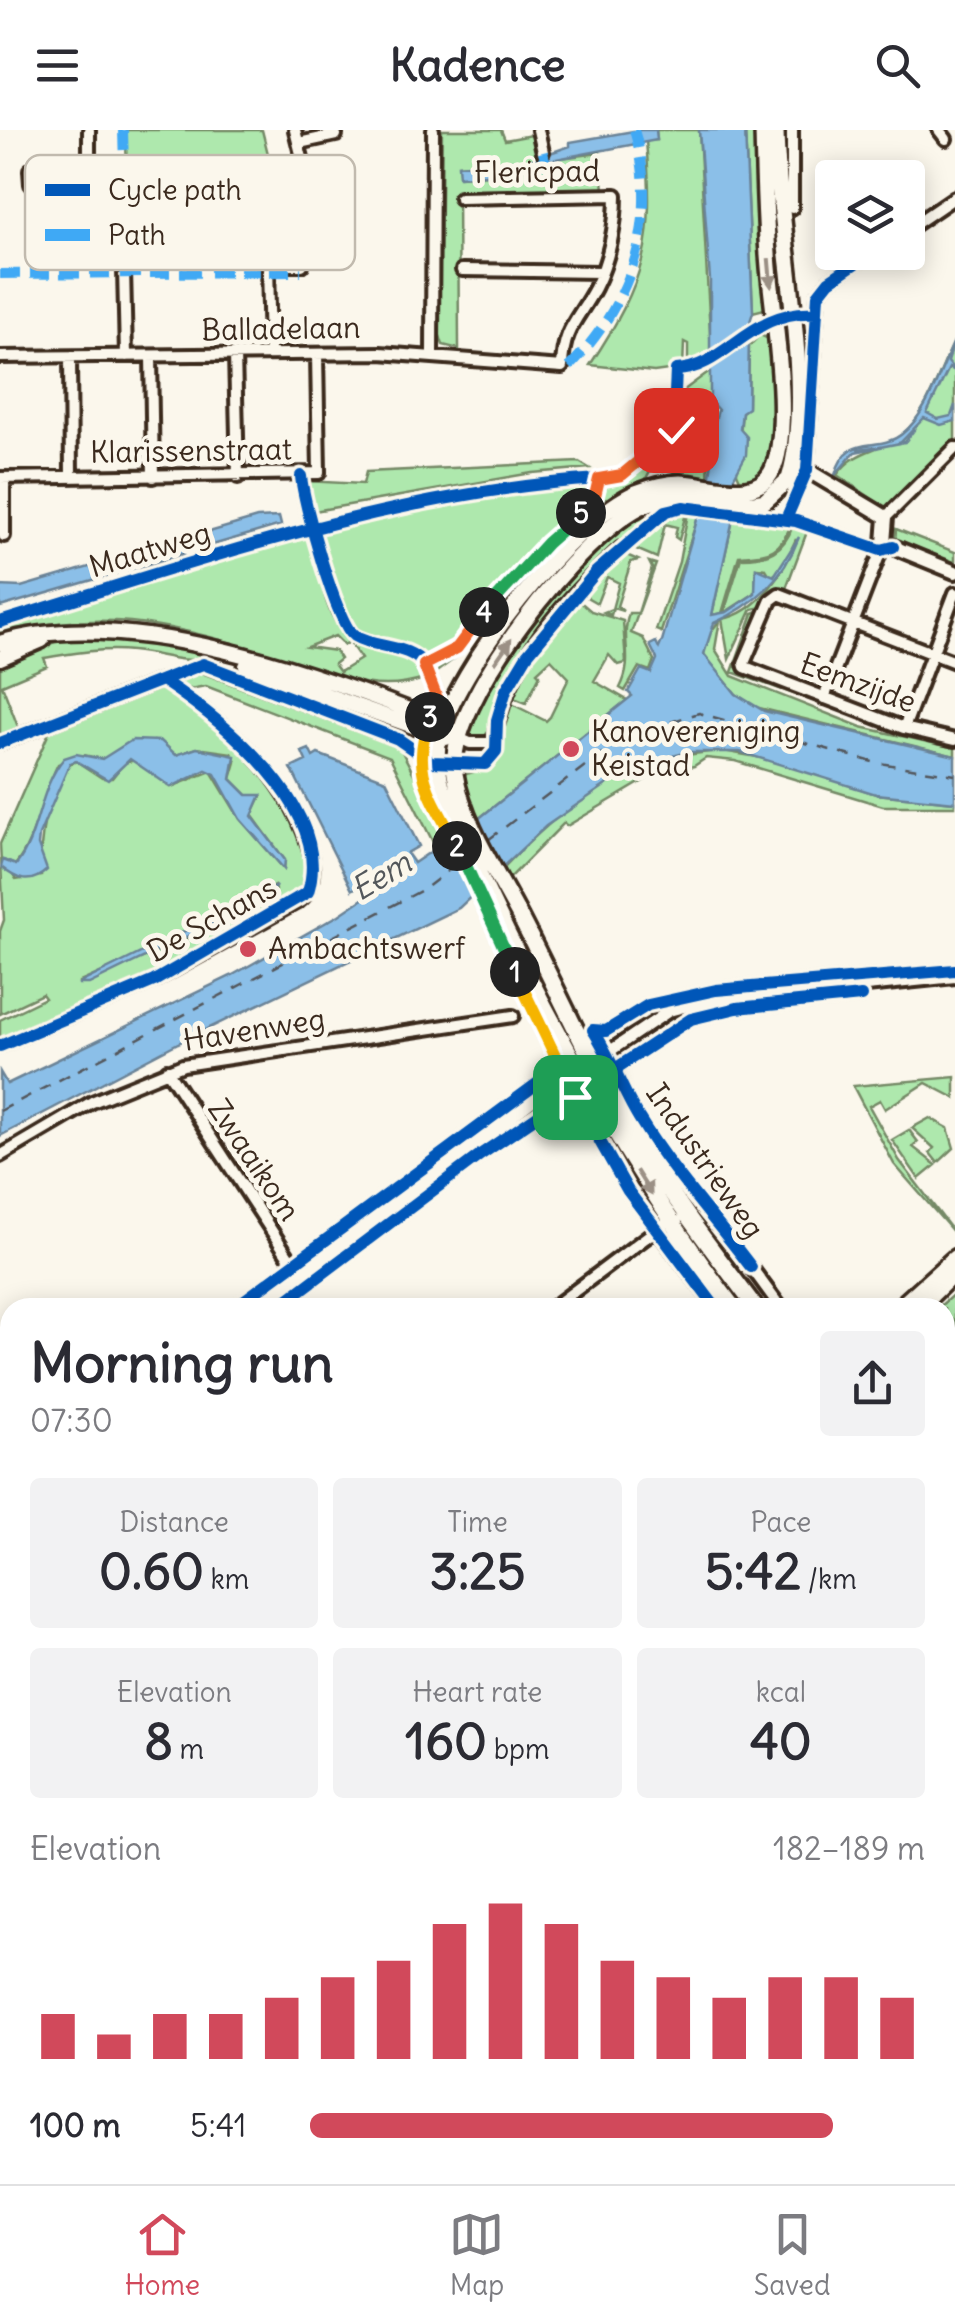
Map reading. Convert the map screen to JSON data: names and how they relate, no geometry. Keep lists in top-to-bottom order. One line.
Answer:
{"streets":{"main road":["Industrieweg"],"street":["Flericpad","Balladelaan","Klarissenstraat","Eemzijde","De Schans","Havenweg","Zwaaikom"],"cycle path":["Maatweg"]},"crossings":[["Flericpad","Balladelaan"],["Balladelaan","Klarissenstraat"],["Havenweg","Zwaaikom"]],"water":["Eem"],"places":["Kanovereniging Keistad","Ambachtswerf"],"legend":["Cycle path","Path"],"page":{"header":"Kadence","pins":["5","4","3","2","1"],"heading":["Morning run","07:30"],"stats":[["Distance","0.60 km"],["Time","3:25"],["Pace","5:42 /km"],["Elevation","8 m"],["Heart rate","160 bpm"],["kcal","40"]],"chart":["Elevation","182–189 m"],"list":[{"name":"100 m","note":"5:41"}],"tabs":["Home","Map","Saved"]}}
